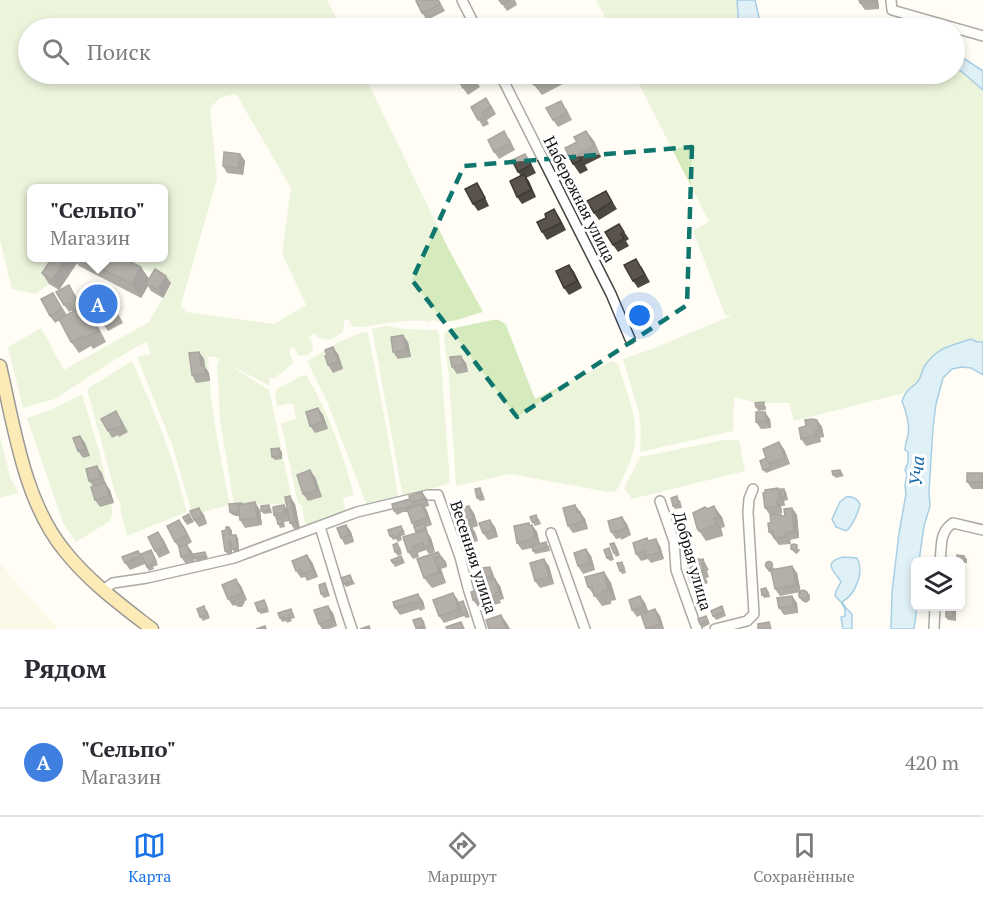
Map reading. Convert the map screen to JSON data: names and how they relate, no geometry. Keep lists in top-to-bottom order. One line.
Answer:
{"streets":{"street":["Набережная улица","Весенняя улица","Добрая улица"]},"water":["Уча"],"page":{"search":"Поиск","popup":["\"Сельпо\"","Магазин"],"pins":"A","heading":"Рядом","list":[{"mark":"A","name":"\"Сельпо\"","note":"Магазин","value":"420 m"}],"nav":["Карта","Маршрут","Сохранённые"]}}
